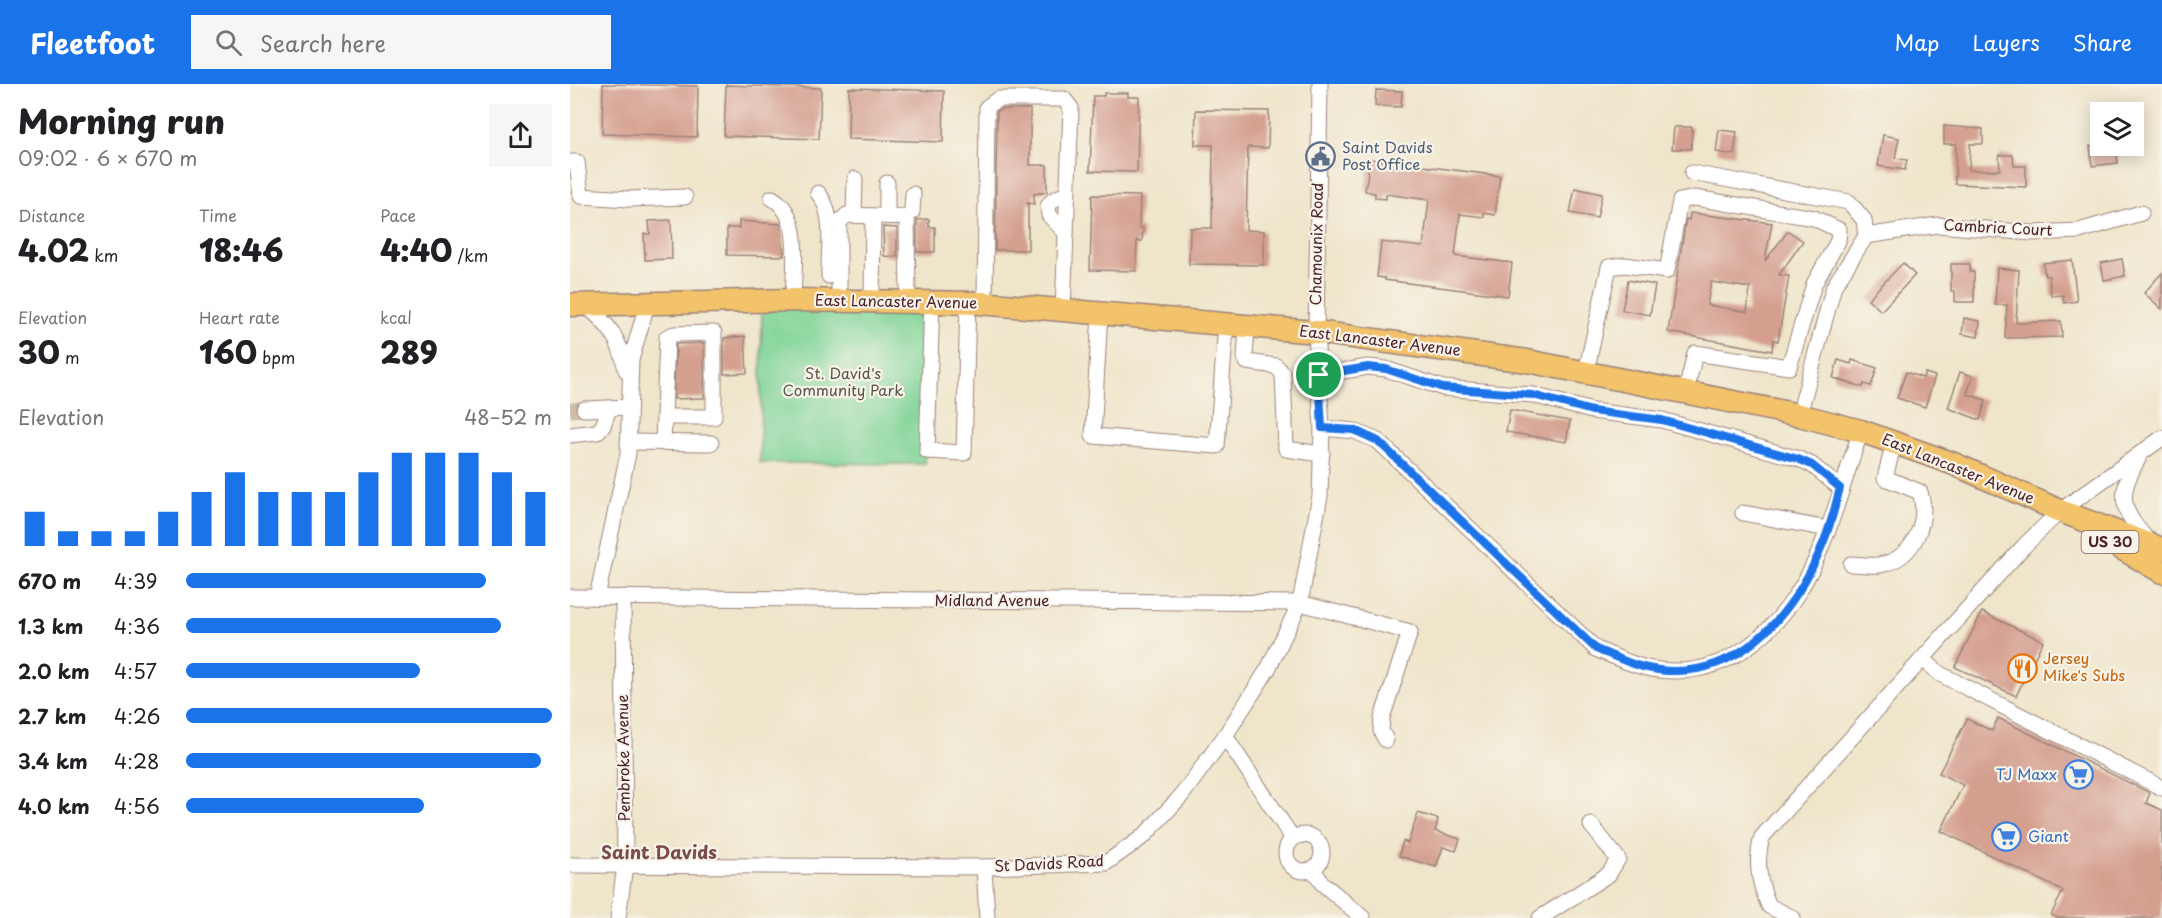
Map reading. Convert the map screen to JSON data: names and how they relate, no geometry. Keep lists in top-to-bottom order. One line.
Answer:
{"streets":{"highway":["East Lancaster Avenue","US 30"],"street":["Cambria Court","Chamounix Road","Midland Avenue","Pembroke Avenue","St Davids Road"]},"crossings":[["Chamounix Road","East Lancaster Avenue"],["Chamounix Road","St Davids Road"],["East Lancaster Avenue","St Davids Road"],["Midland Avenue","Pembroke Avenue"],["Midland Avenue","St Davids Road"],["Pembroke Avenue","St Davids Road"]],"districts":["Saint Davids"],"parks":["St. David's Community Park"],"places":{"public building":["Saint Davids Post Office"],"restaurant":["Jersey Mike's Subs"],"supermarket":["TJ Maxx","Giant"]},"page":{"header":"Fleetfoot","search":"Search here","nav":["Map","Layers","Share"],"heading":["Morning run","09:02 · 6 × 670 m"],"stats":[["Distance","4.02 km"],["Time","18:46"],["Pace","4:40 /km"],["Elevation","30 m"],["Heart rate","160 bpm"],["kcal","289"]],"chart":["Elevation","48–52 m"],"list":[{"name":"670 m","note":"4:39"},{"name":"1.3 km","note":"4:36"},{"name":"2.0 km","note":"4:57"},{"name":"2.7 km","note":"4:26"},{"name":"3.4 km","note":"4:28"},{"name":"4.0 km","note":"4:56"}]}}
